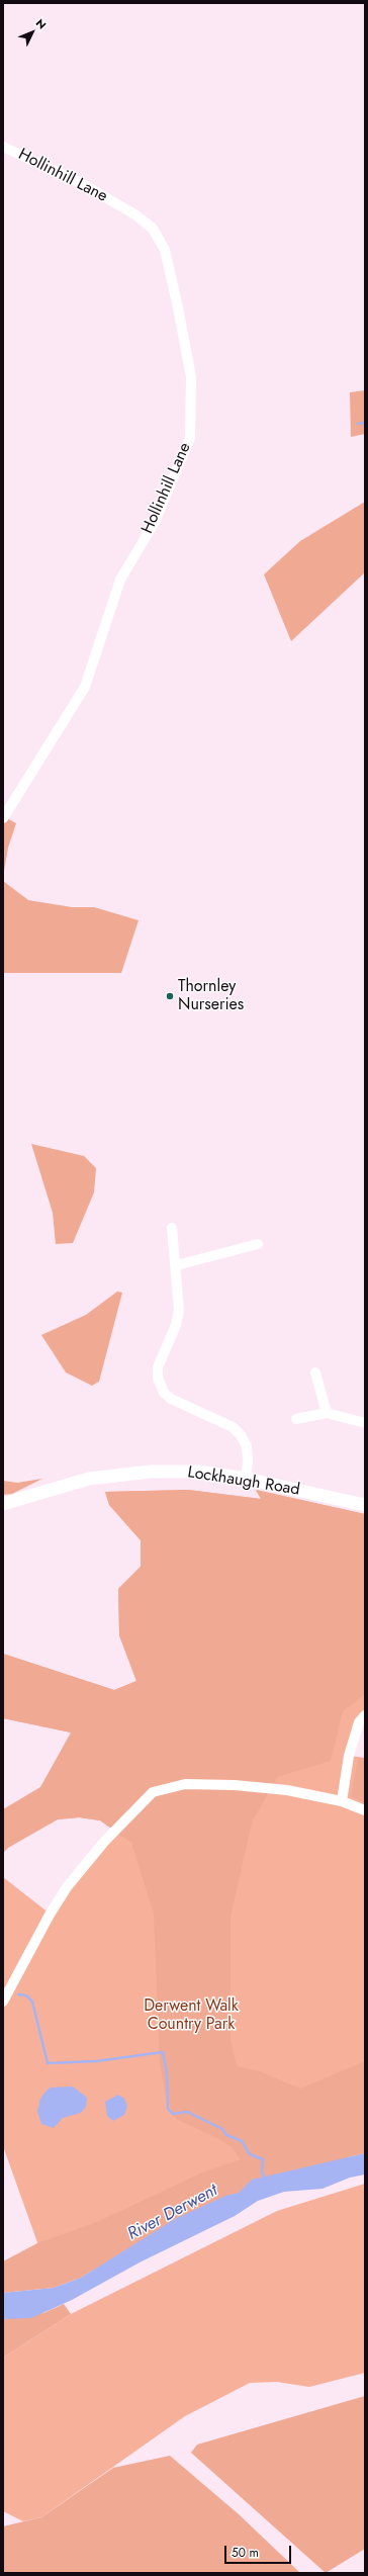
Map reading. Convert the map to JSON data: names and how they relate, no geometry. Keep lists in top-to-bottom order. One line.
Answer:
{"streets":{"main road":["Lockhaugh Road"],"street":["Hollinhill Lane"]},"water":["River Derwent"],"parks":["Derwent Walk Country Park"],"places":["Thornley Nurseries"],"scale_bar":"50 m","north":"top right"}
